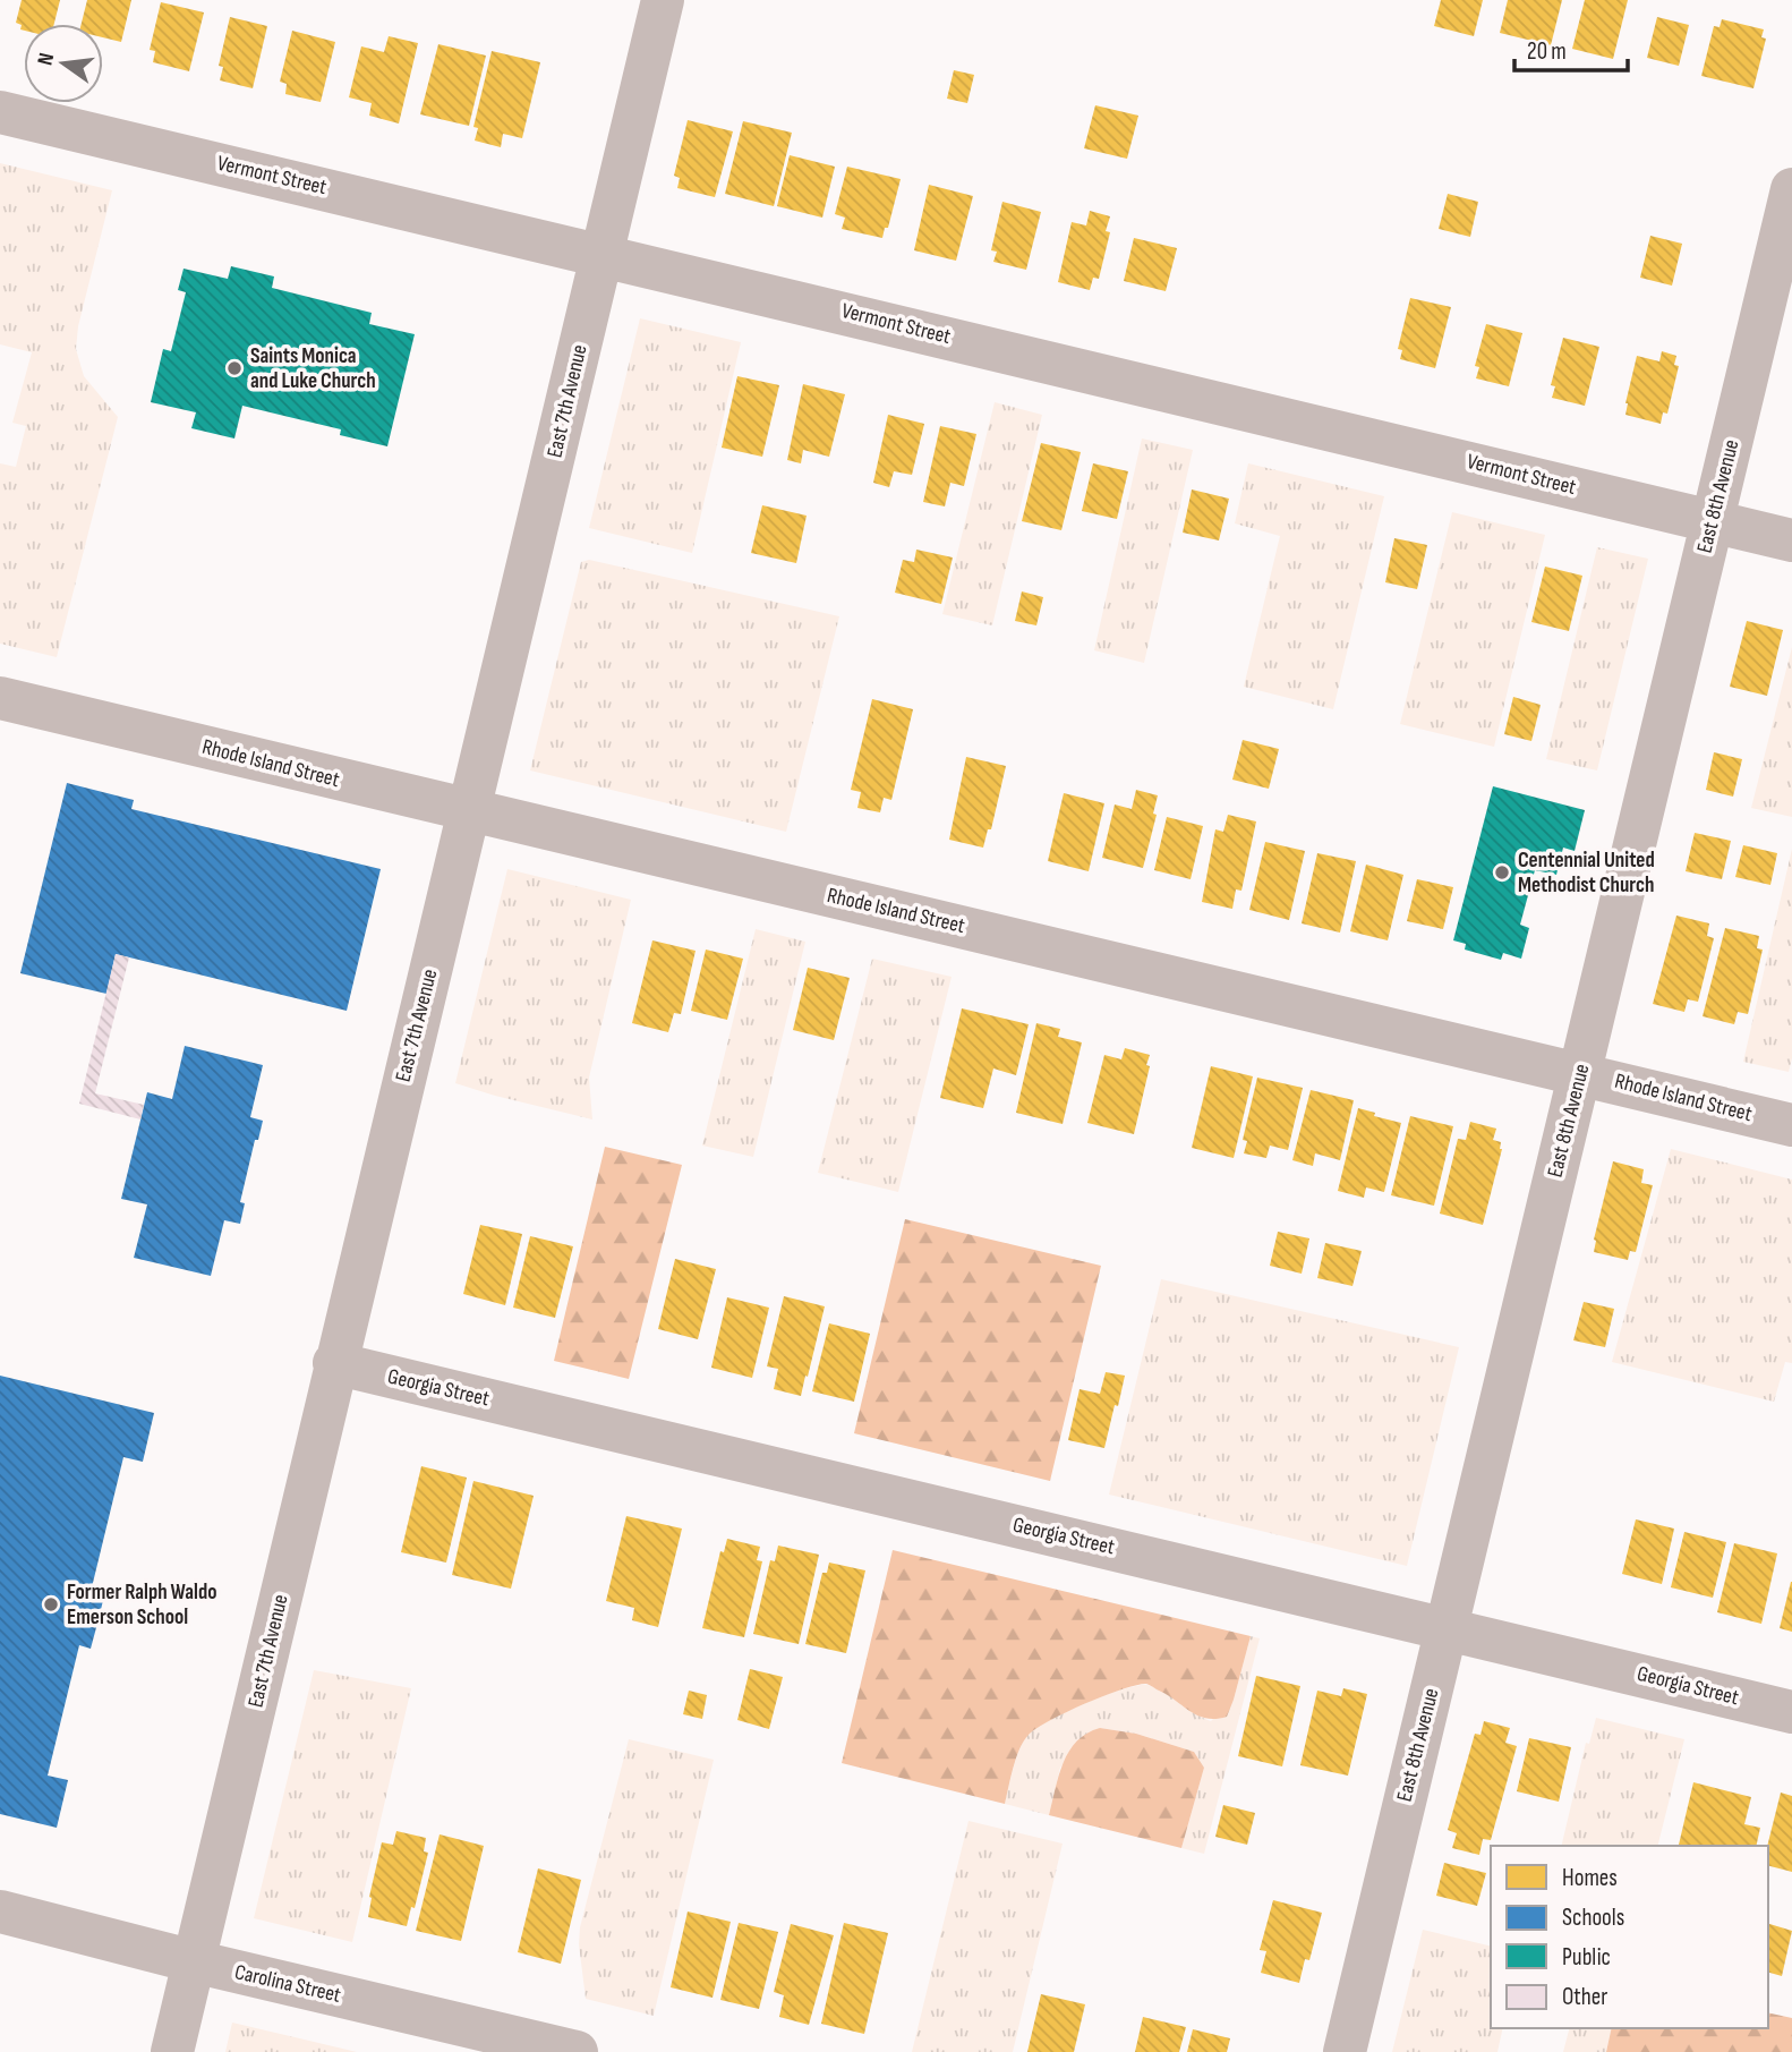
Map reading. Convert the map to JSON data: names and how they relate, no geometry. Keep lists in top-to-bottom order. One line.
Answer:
{"streets":{"street":["Vermont Street","East 7th Avenue","East 8th Avenue","Rhode Island Street","Georgia Street","Carolina Street"]},"crossings":[["Vermont Street","East 7th Avenue"],["Vermont Street","East 8th Avenue"],["East 7th Avenue","Rhode Island Street"],["East 7th Avenue","Georgia Street"],["East 7th Avenue","Carolina Street"],["East 8th Avenue","Rhode Island Street"],["East 8th Avenue","Georgia Street"]],"places":["Saints Monica and Luke Church","Centennial United Methodist Church","Former Ralph Waldo Emerson School"],"legend":["Homes","Schools","Public","Other"],"scale_bar":"20 m","north":"left"}
